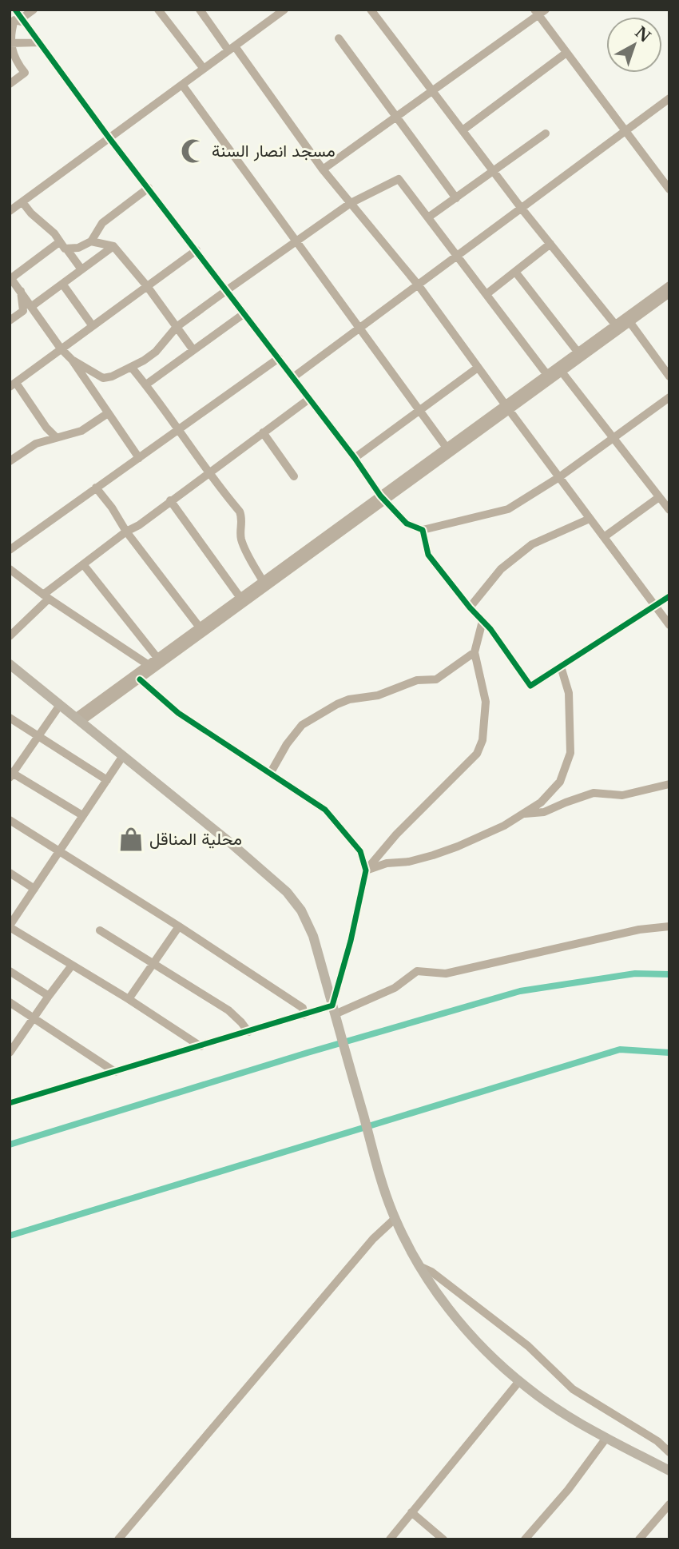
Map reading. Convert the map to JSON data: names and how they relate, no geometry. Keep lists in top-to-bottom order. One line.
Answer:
{"places":{"mosque":["مسجد انصار السنة"],"shop":["محلية المناقل"]},"north":"top right"}
